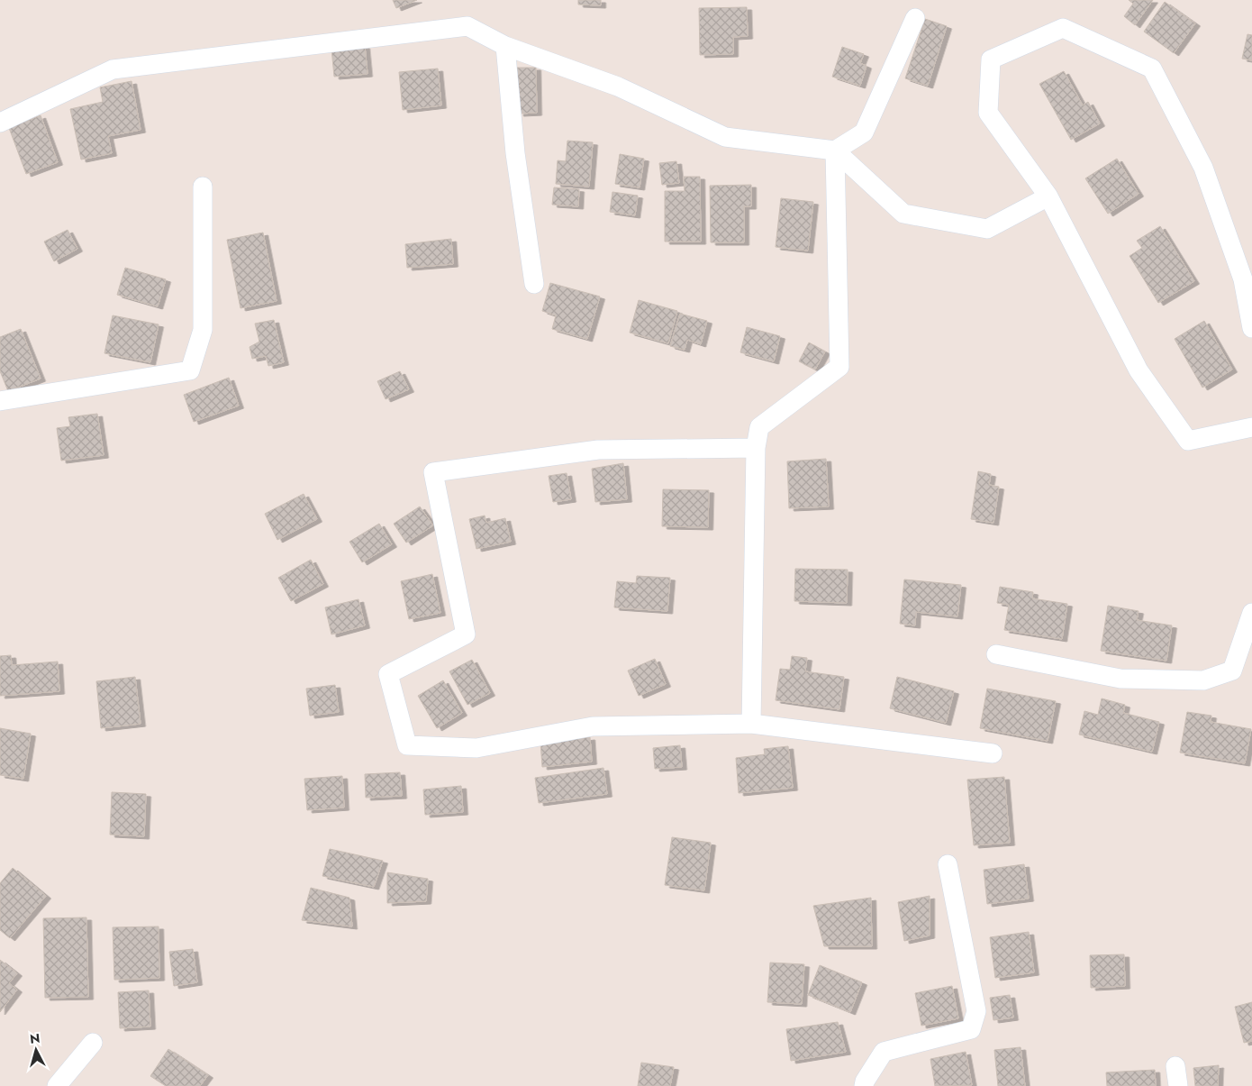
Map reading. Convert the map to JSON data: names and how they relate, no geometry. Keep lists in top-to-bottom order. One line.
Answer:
{"north":"top"}
